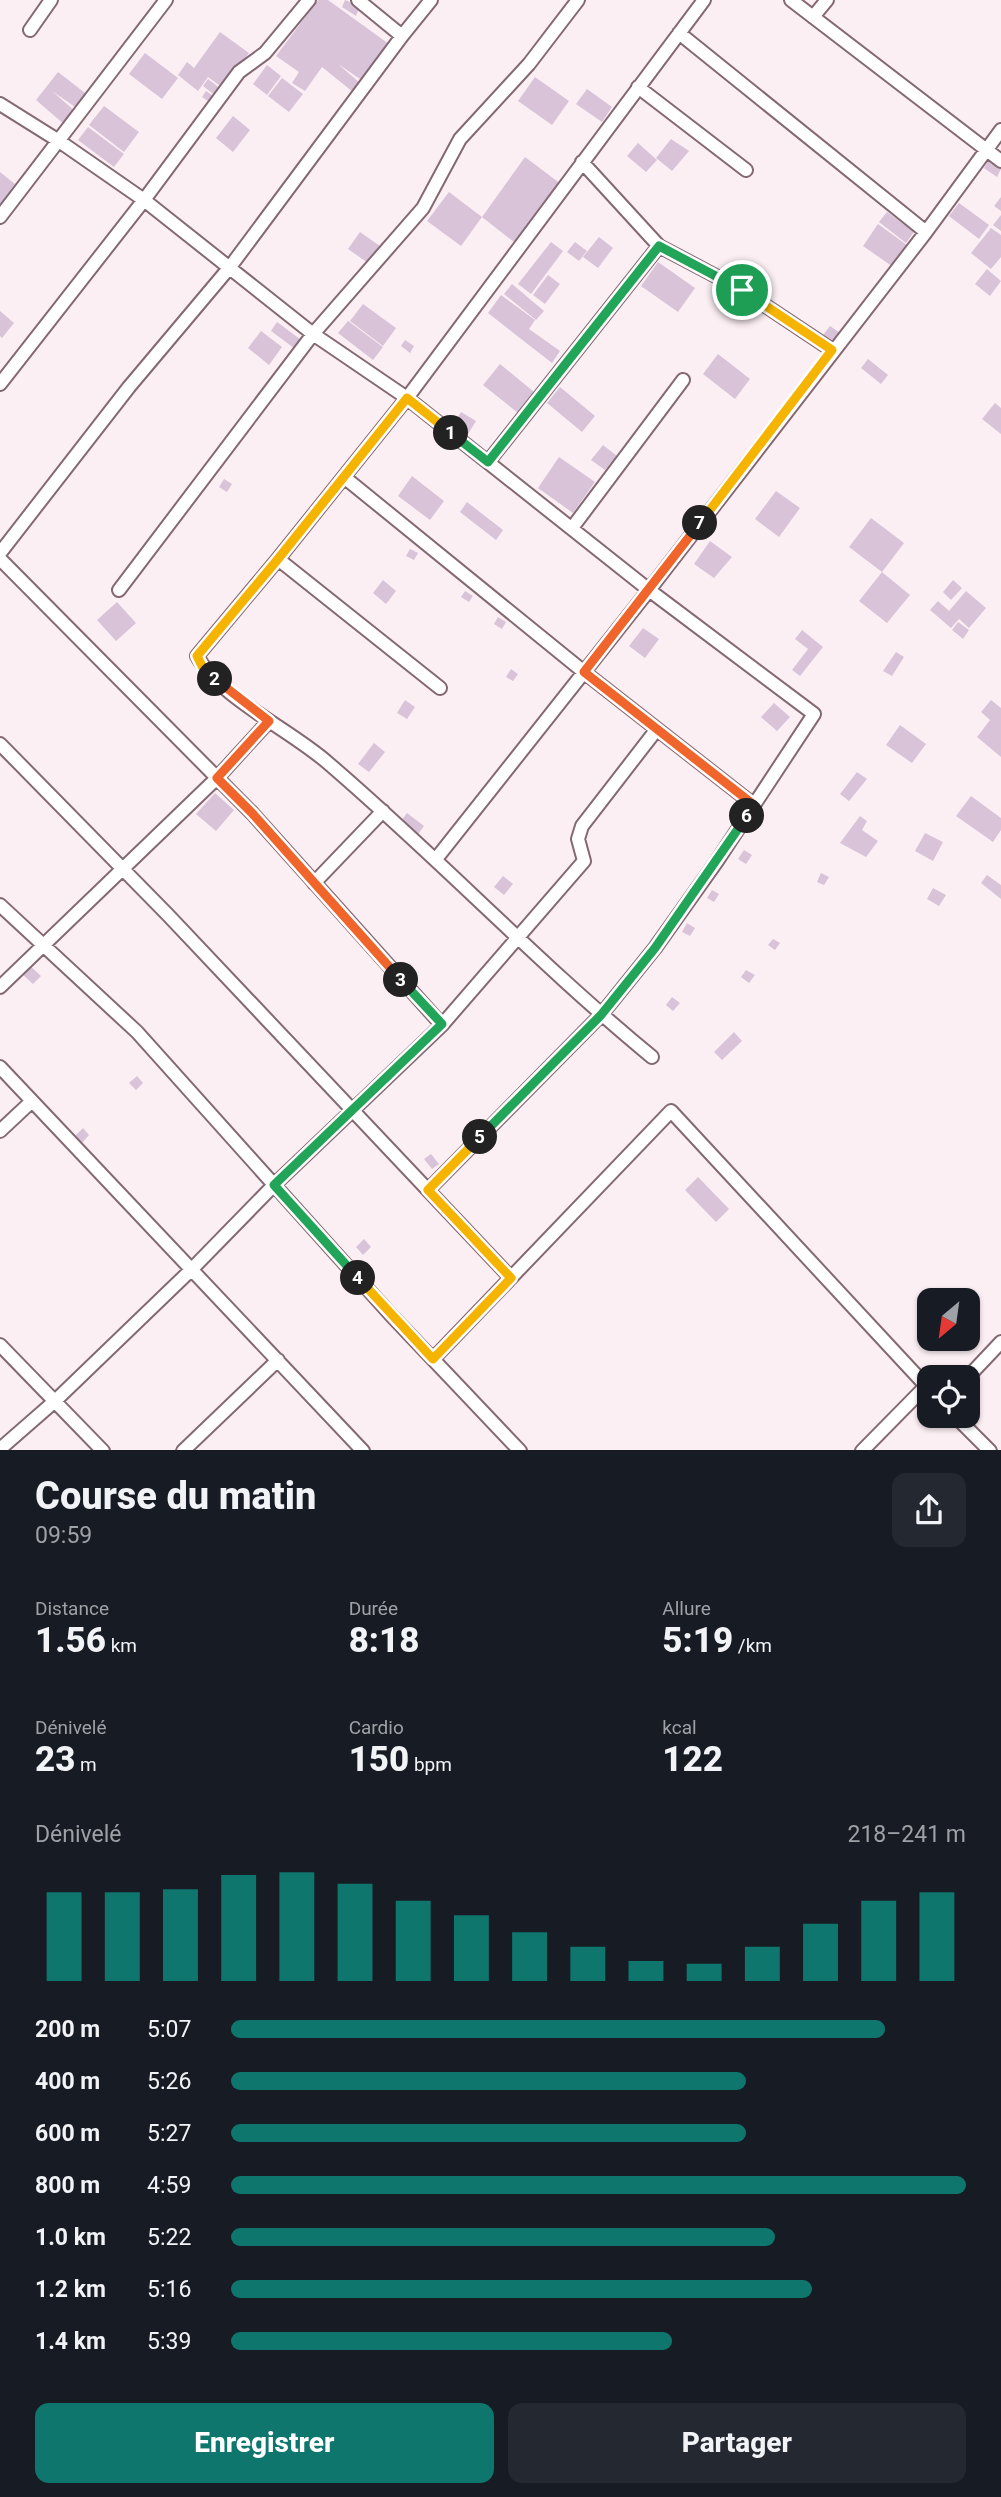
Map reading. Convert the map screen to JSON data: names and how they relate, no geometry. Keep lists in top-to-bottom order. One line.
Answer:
{"north":"bottom left","page":{"pins":["1","7","2","6","3","5","4"],"heading":["Course du matin","09:59"],"stats":[["Distance","1.56 km"],["Durée","8:18"],["Allure","5:19 /km"],["Dénivelé","23 m"],["Cardio","150 bpm"],["kcal","122"]],"chart":["Dénivelé","218–241 m"],"list":[{"name":"200 m","note":"5:07"},{"name":"400 m","note":"5:26"},{"name":"600 m","note":"5:27"},{"name":"800 m","note":"4:59"},{"name":"1.0 km","note":"5:22"},{"name":"1.2 km","note":"5:16"},{"name":"1.4 km","note":"5:39"}],"buttons":["Enregistrer","Partager"]}}
